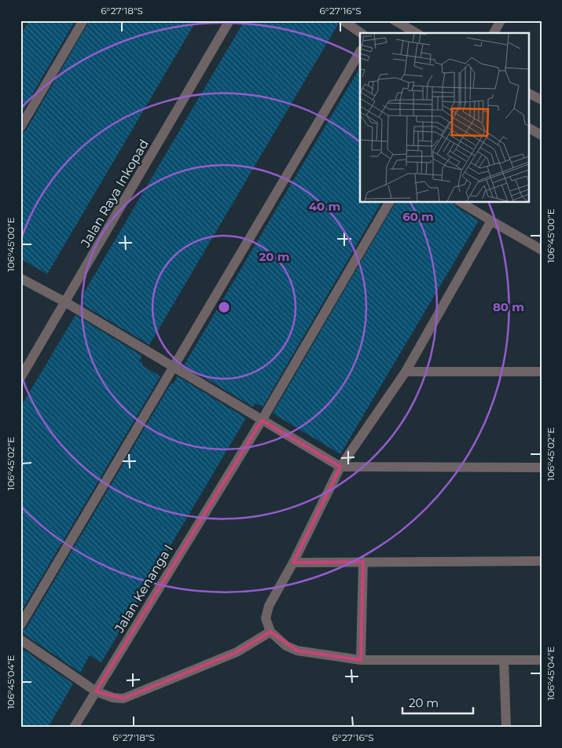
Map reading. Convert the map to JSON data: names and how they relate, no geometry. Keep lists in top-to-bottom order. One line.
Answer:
{"streets":{"street":["Jalan Raya Inkopad","Jalan Kenanga I"]},"scale_bar":"20 m","coordinates":["6°27'18\"S","6°27'16\"S","106°45'00\"E","106°45'02\"E","106°45'04\"E"],"rings":["40 m","60 m","20 m","80 m"]}
